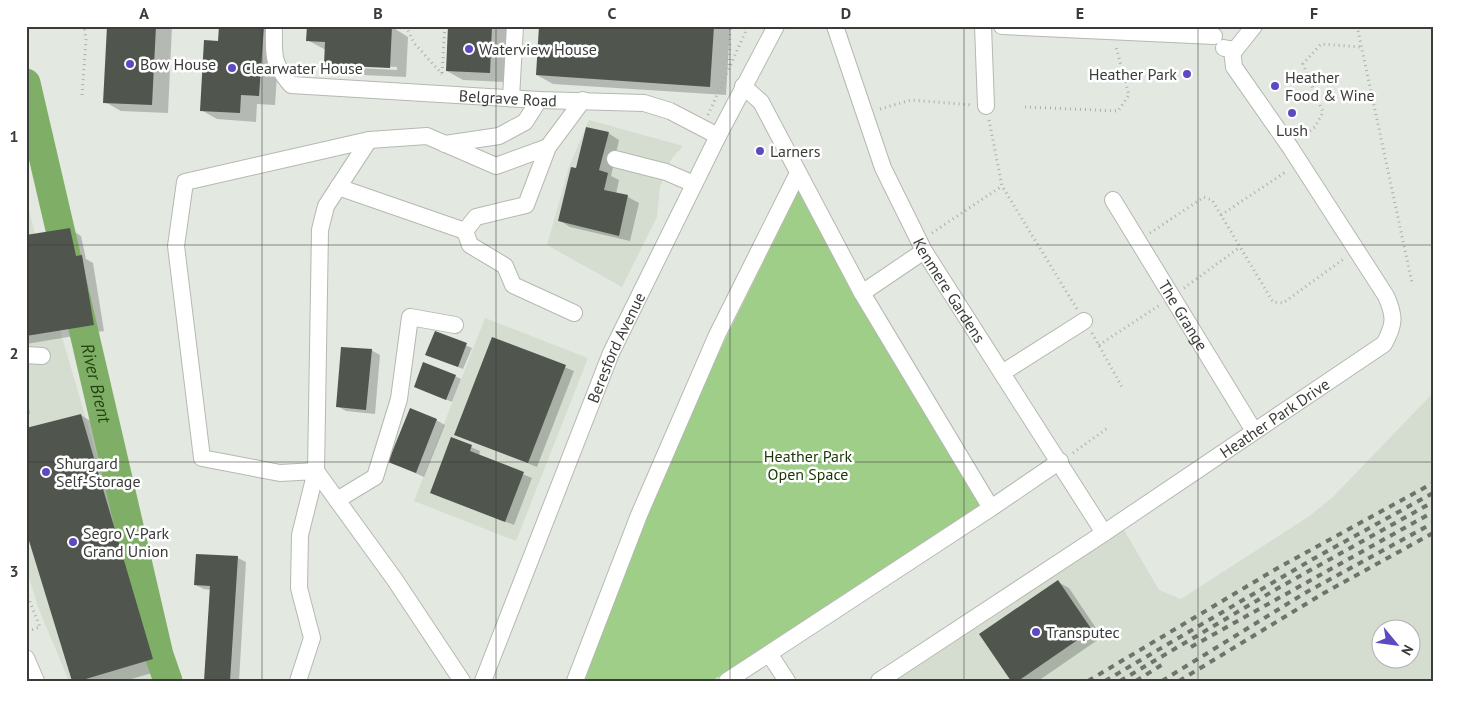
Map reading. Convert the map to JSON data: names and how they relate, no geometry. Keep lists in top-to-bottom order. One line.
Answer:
{"streets":{"street":["Belgrave Road","Kenmere Gardens","The Grange","Beresford Avenue","Heather Park Drive"]},"crossings":[["Belgrave Road","Beresford Avenue"],["Kenmere Gardens","Heather Park Drive"],["The Grange","Heather Park Drive"]],"water":["River Brent"],"parks":["Heather Park Open Space"],"places":["Waterview House","Bow House","Clearwater House","Heather Park","Heather Food & Wine","Lush","Larners","Shurgard Self-Storage","Segro V-Park Grand Union","Transputec"],"north":"bottom right","grid":{"columns":["A","B","C","D","E","F"],"rows":["1","2","3"]}}
